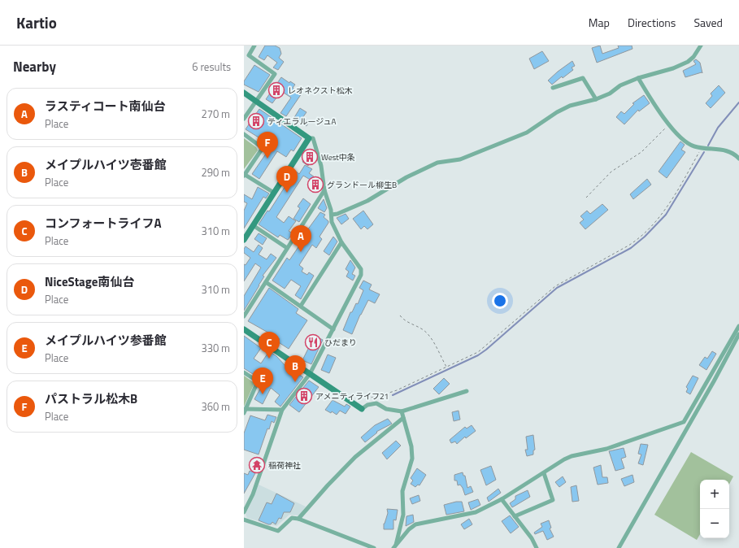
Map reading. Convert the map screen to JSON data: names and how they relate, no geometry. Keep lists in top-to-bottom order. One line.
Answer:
{"places":{"building":["レオネクスト松木","ティエラルージュA","West中条","グランドール柳生B","アメニティライフ21"],"restaurant":["ひだまり"],"temple":["稲荷神社"]},"page":{"header":"Kartio","nav":["Map","Directions","Saved"],"heading":["Nearby","6 results"],"list":[{"mark":"A","name":"ラスティコート南仙台","note":"Place","value":"270 m"},{"mark":"B","name":"メイプルハイツ壱番館","note":"Place","value":"290 m"},{"mark":"C","name":"コンフォートライフA","note":"Place","value":"310 m"},{"mark":"D","name":"NiceStage南仙台","note":"Place","value":"310 m"},{"mark":"E","name":"メイプルハイツ参番館","note":"Place","value":"330 m"},{"mark":"F","name":"パストラル松木B","note":"Place","value":"360 m"}],"pins":["F","D","A","C","B","E"],"map_buttons":["+","−"]}}
